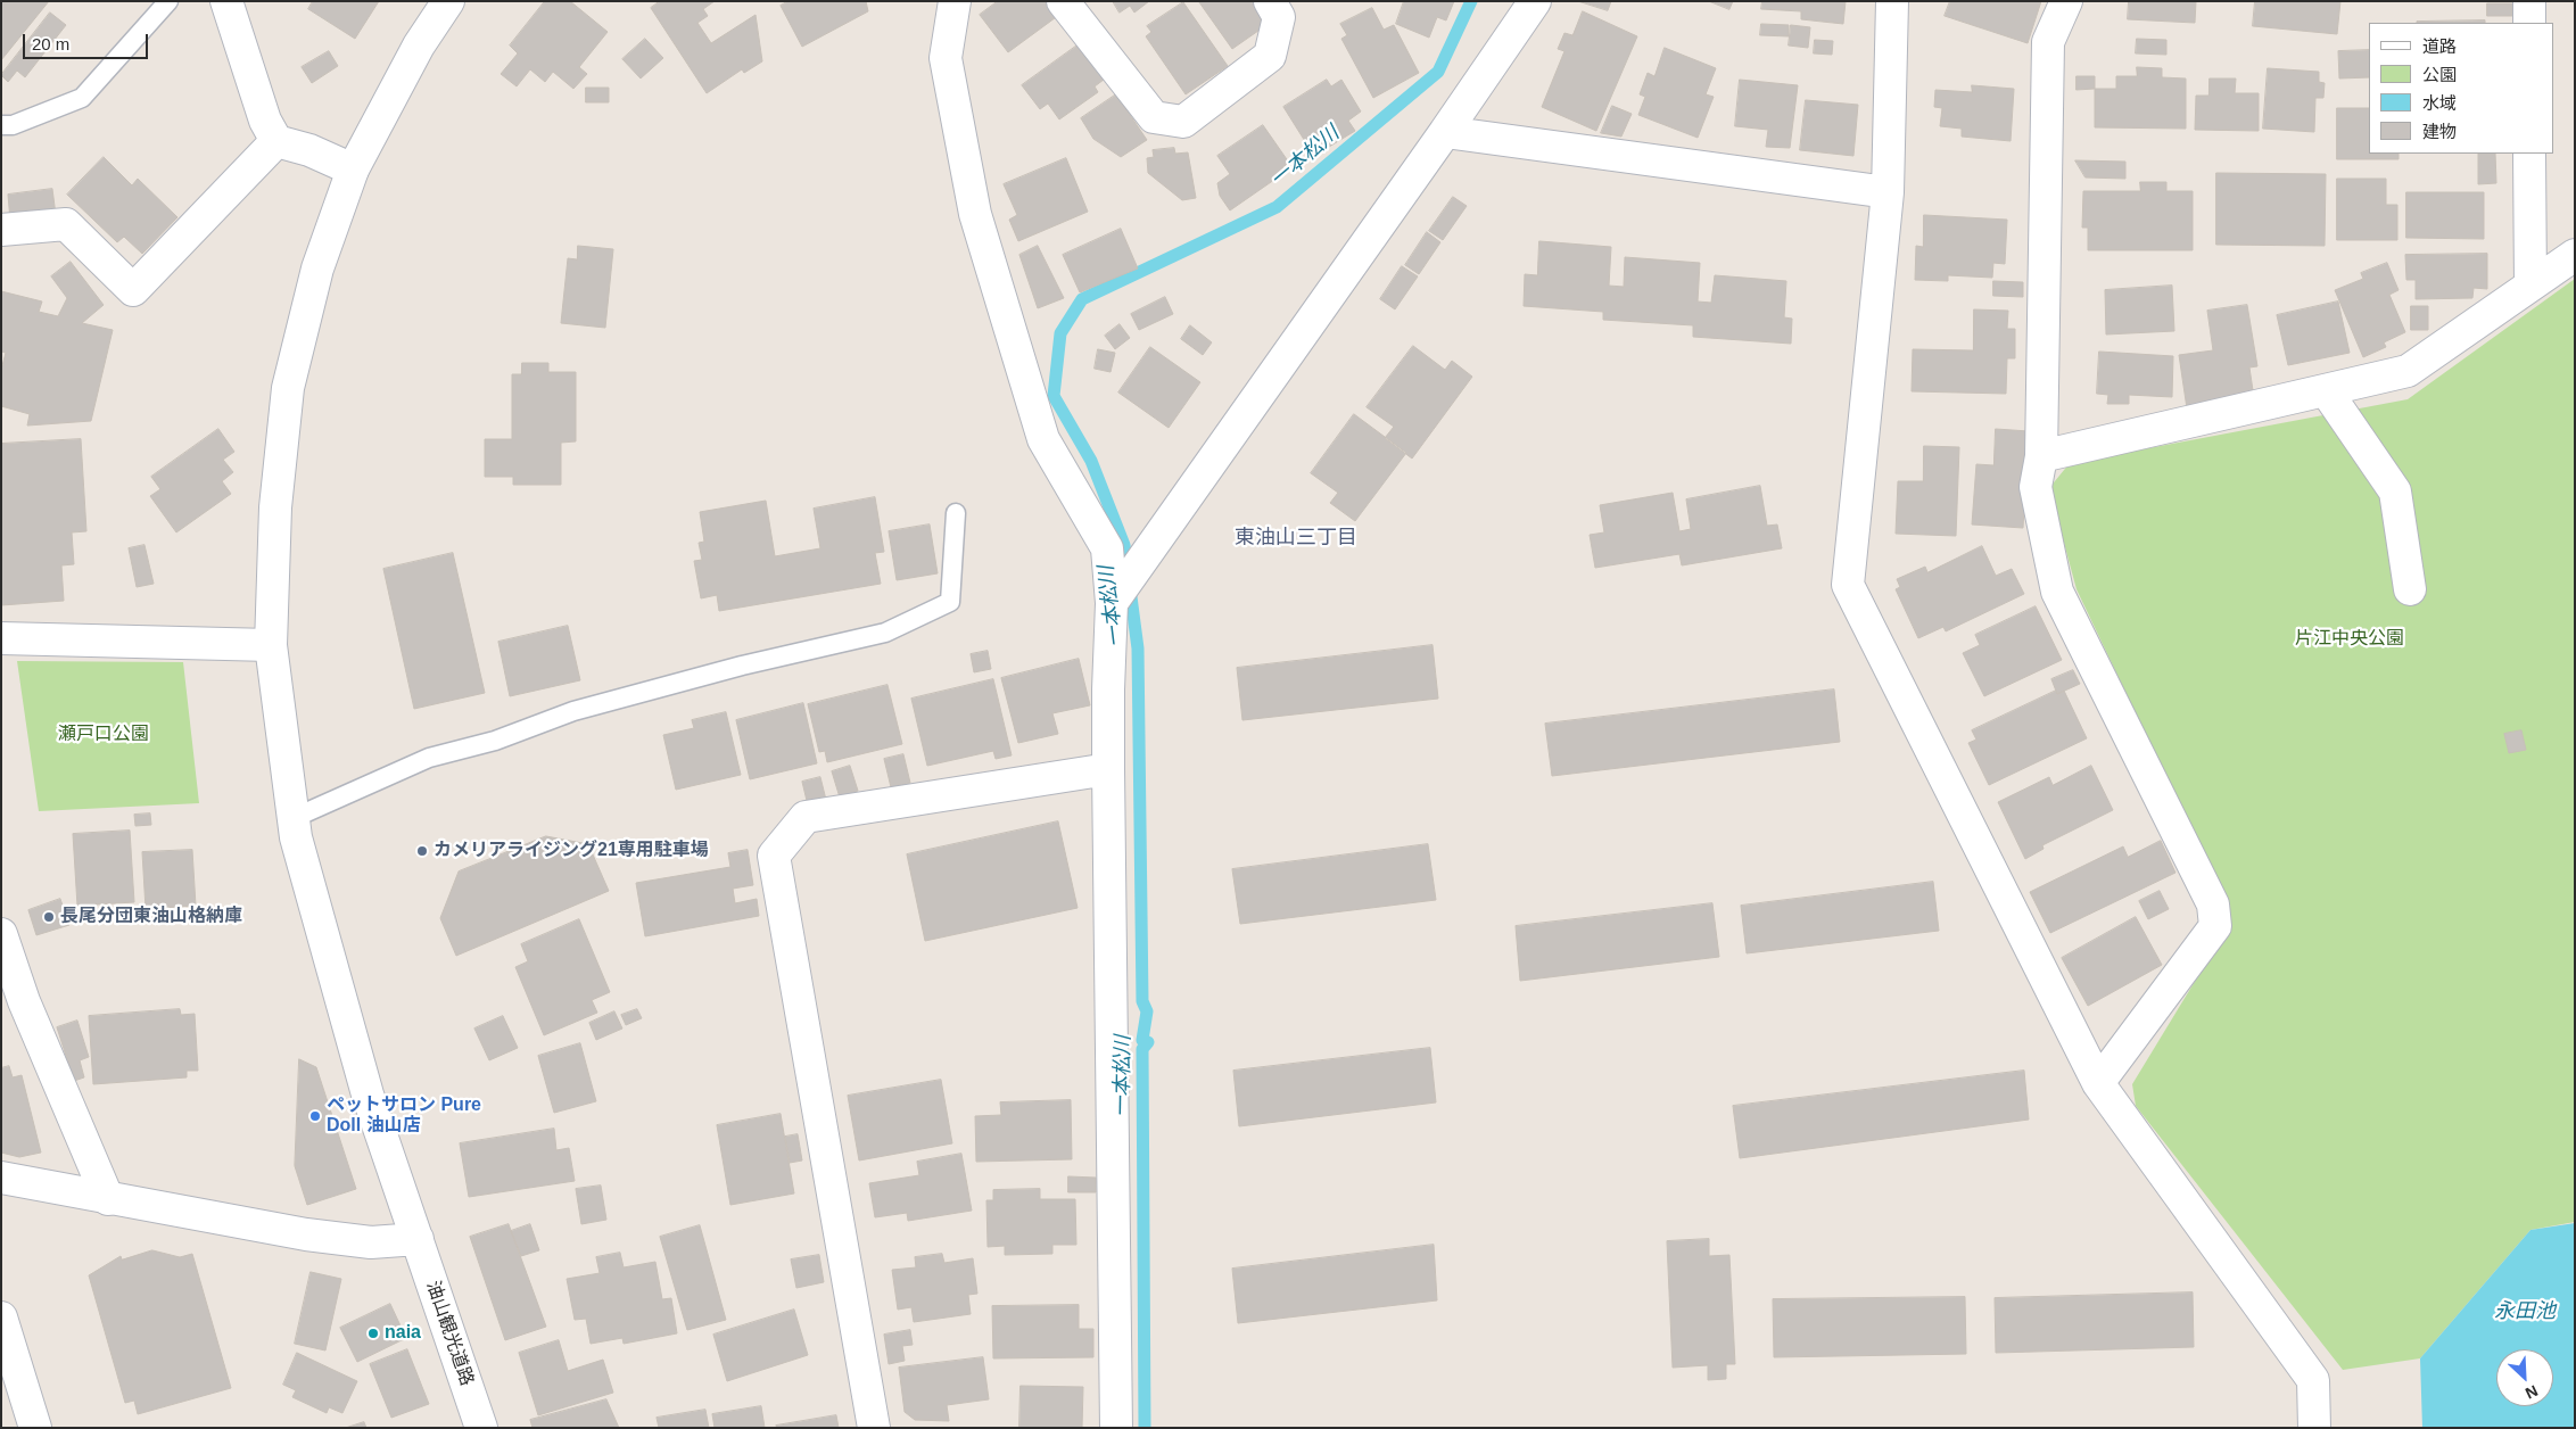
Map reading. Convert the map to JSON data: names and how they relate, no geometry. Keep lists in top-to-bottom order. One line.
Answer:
{"streets":{"street":["油山観光道路"]},"districts":["東油山三丁目"],"water":["一本松川","永田池"],"parks":["片江中央公園","瀬戸口公園"],"places":["カメリアライジング21専用駐車場","長尾分団東油山格納庫","ペットサロン Pure Doll 油山店","naia"],"legend":["道路","公園","水域","建物"],"scale_bar":"20 m","north":"bottom right"}
